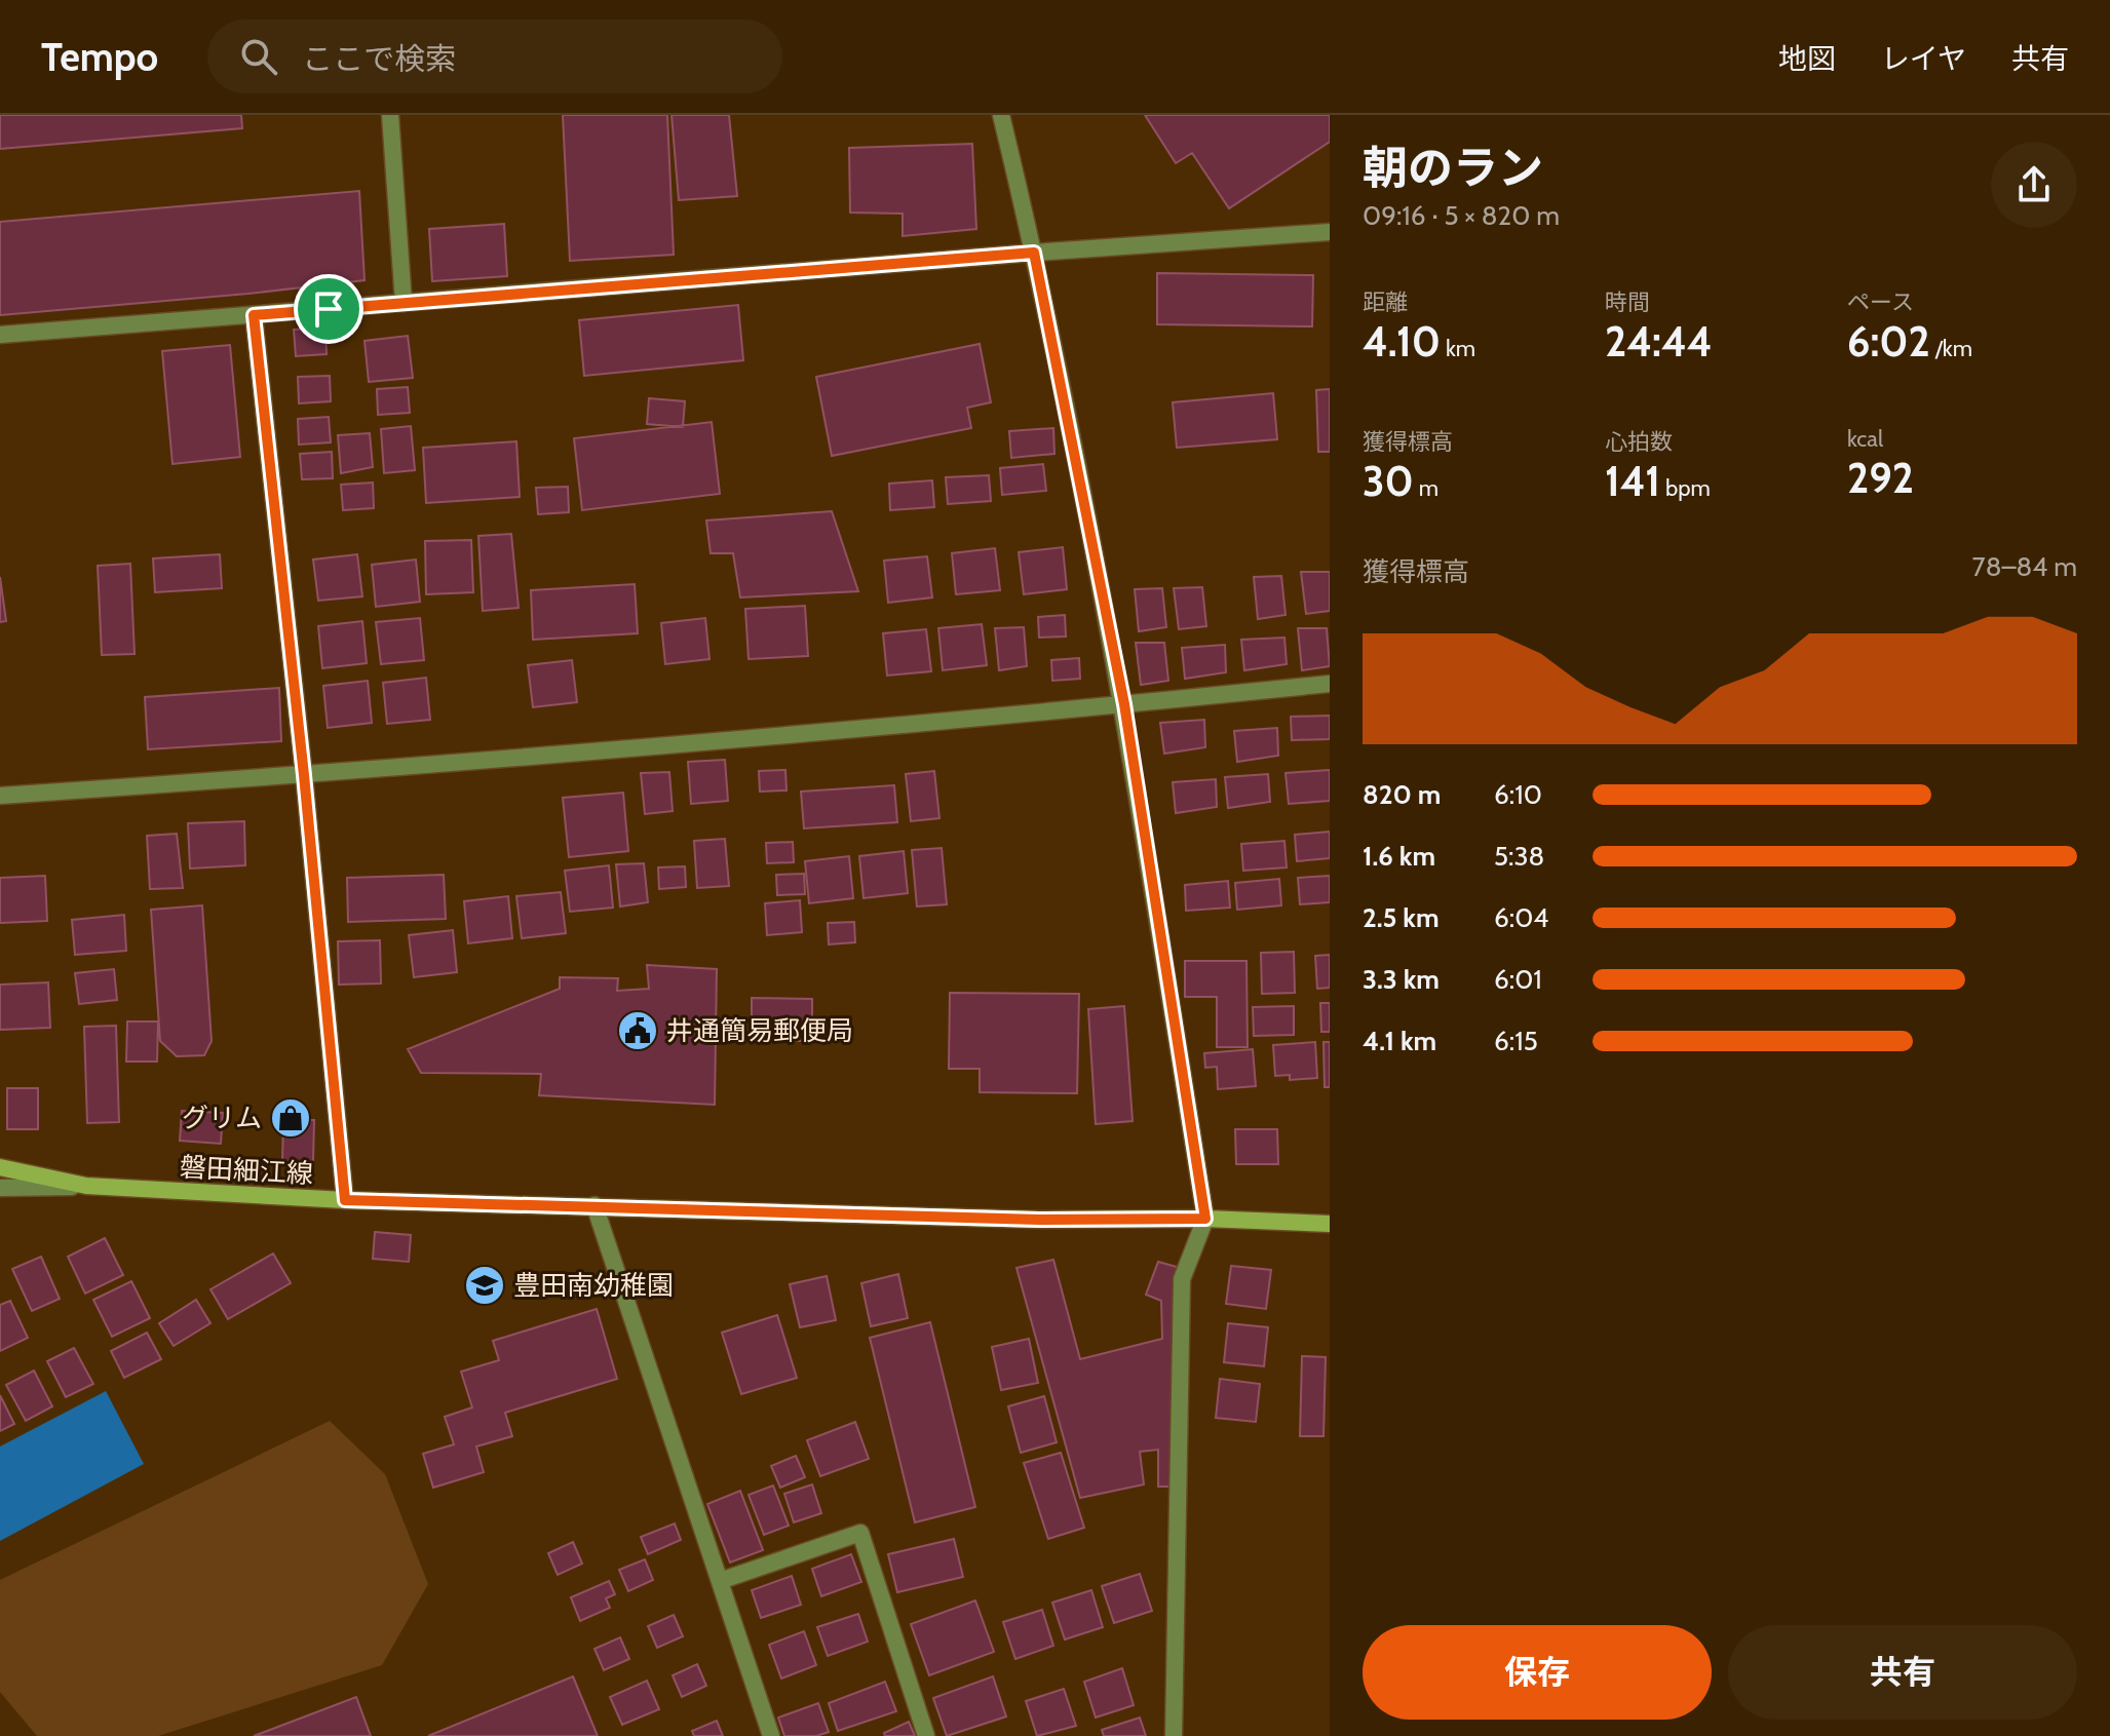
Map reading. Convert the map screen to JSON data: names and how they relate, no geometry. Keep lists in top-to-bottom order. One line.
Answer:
{"streets":{"main road":["磐田細江線"]},"places":{"public building":["井通簡易郵便局"],"shop":["グリム"],"school or university":["豊田南幼稚園"]},"page":{"header":"Tempo","search":"ここで検索","nav":["地図","レイヤ","共有"],"heading":["朝のラン","09:16 · 5 × 820 m"],"stats":[["距離","4.10 km"],["時間","24:44"],["ペース","6:02 /km"],["獲得標高","30 m"],["心拍数","141 bpm"],["kcal","292"]],"chart":["獲得標高","78–84 m"],"list":[{"name":"820 m","note":"6:10"},{"name":"1.6 km","note":"5:38"},{"name":"2.5 km","note":"6:04"},{"name":"3.3 km","note":"6:01"},{"name":"4.1 km","note":"6:15"}],"buttons":["保存","共有"]}}
